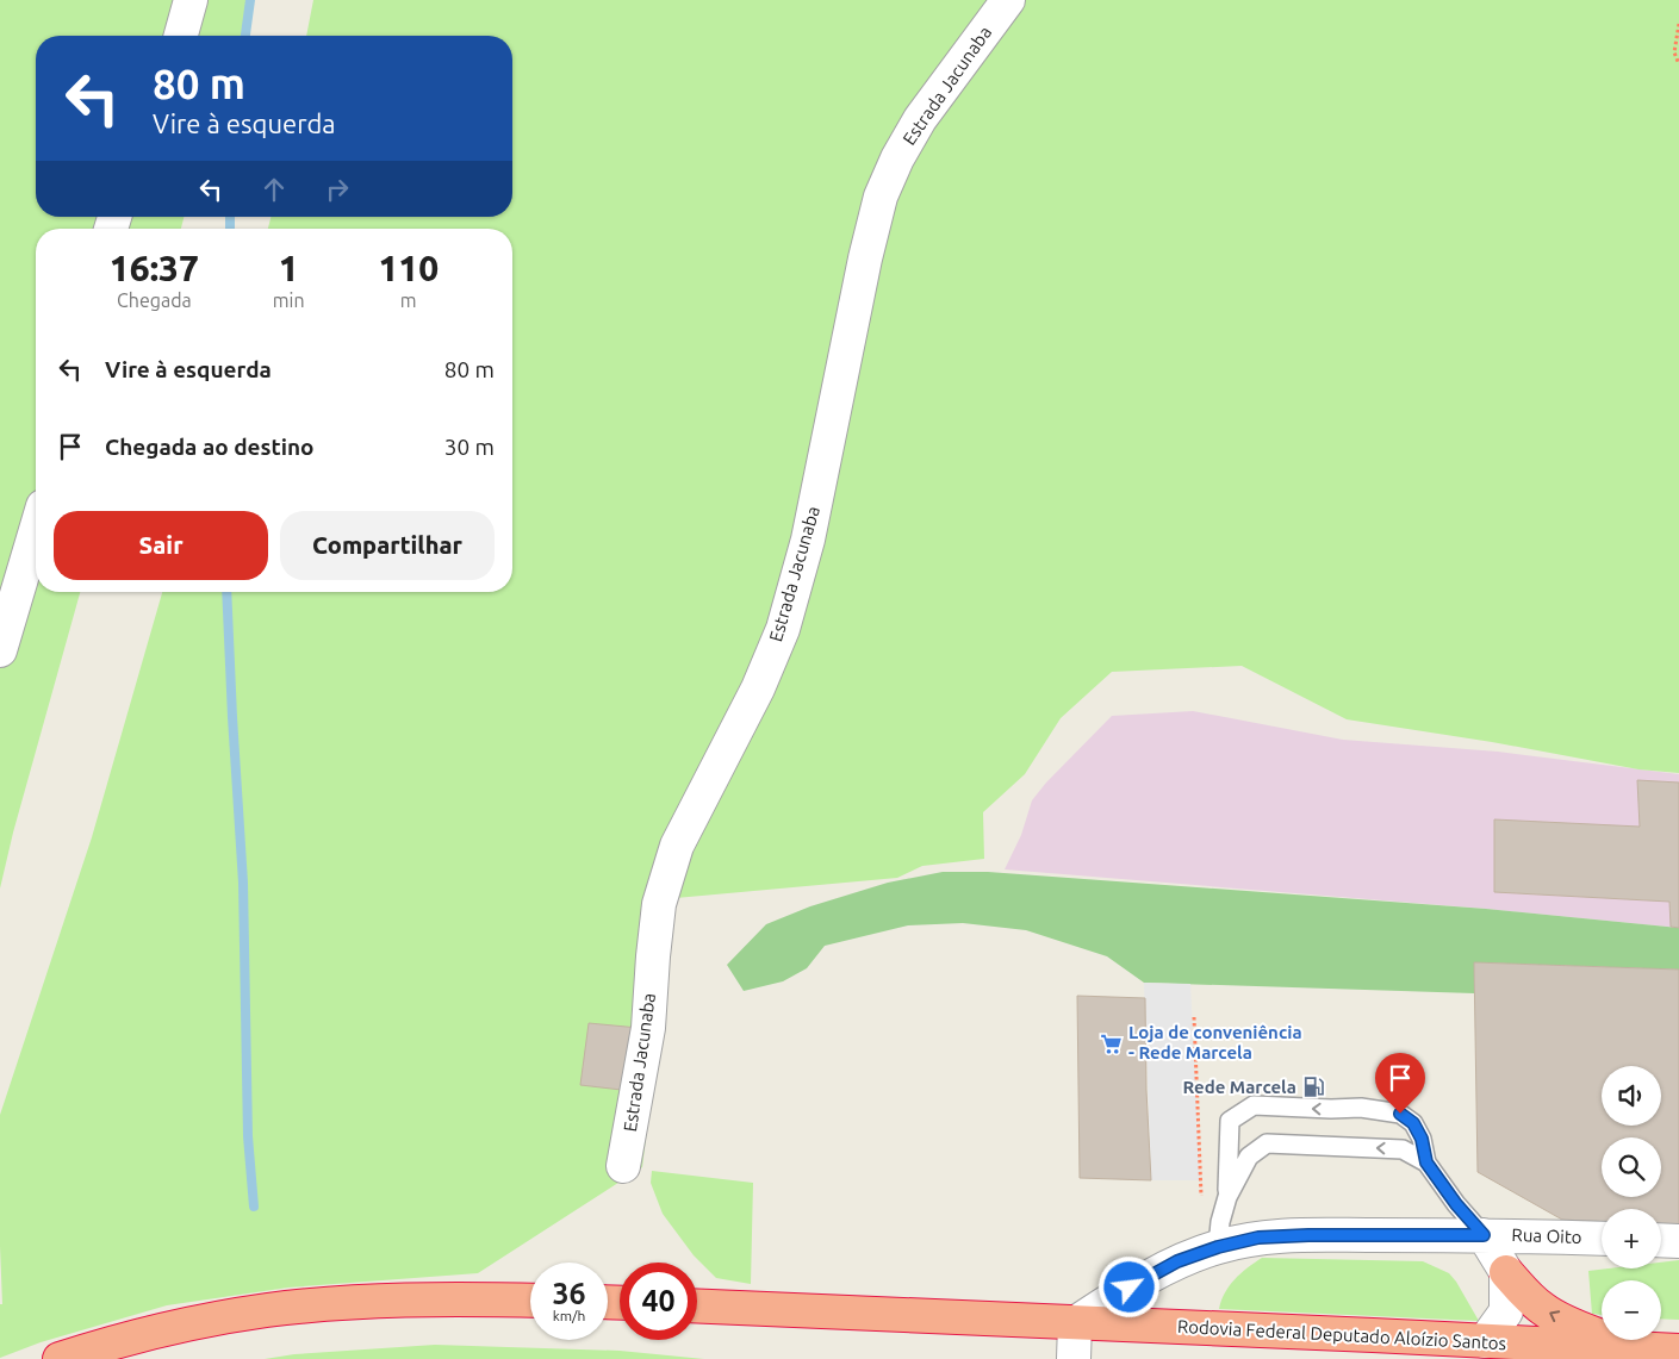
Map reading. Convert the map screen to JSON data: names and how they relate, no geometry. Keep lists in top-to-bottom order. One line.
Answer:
{"streets":{"highway":["Rodovia Federal Deputado Aloízio Santos"],"street":["Estrada Jacunaba","Rua Oito"]},"crossings":[["Rua Oito","Rodovia Federal Deputado Aloízio Santos"]],"places":{"supermarket":["Loja de conveniência - Rede Marcela"],"fuel station":["Rede Marcela"]},"page":{"turn":["80 m","Vire à esquerda"],"eta":["16:37","Chegada","1","min","110","m"],"list":[{"name":"Vire à esquerda","value":"80 m"},{"name":"Chegada ao destino","value":"30 m"}],"buttons":["Sair","Compartilhar"],"map_buttons":["+","−"],"speed":"36 km/h","limit":"40"}}
